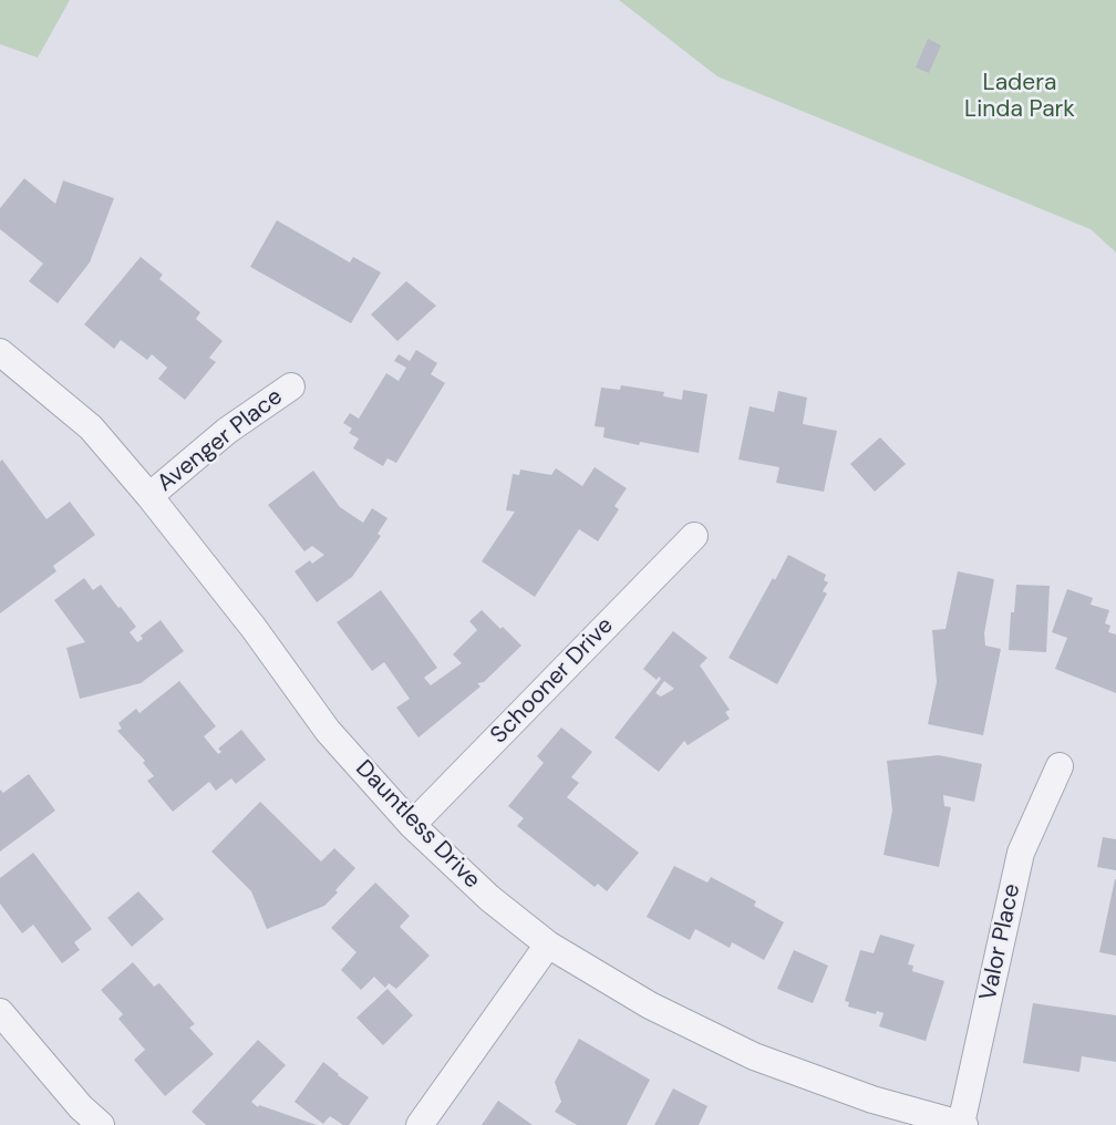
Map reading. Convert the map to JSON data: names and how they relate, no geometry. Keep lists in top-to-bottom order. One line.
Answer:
{"streets":{"street":["Avenger Place","Schooner Drive","Dauntless Drive","Valor Place"]},"crossings":[["Avenger Place","Dauntless Drive"],["Schooner Drive","Dauntless Drive"],["Dauntless Drive","Valor Place"]],"parks":["Ladera Linda Park"]}
